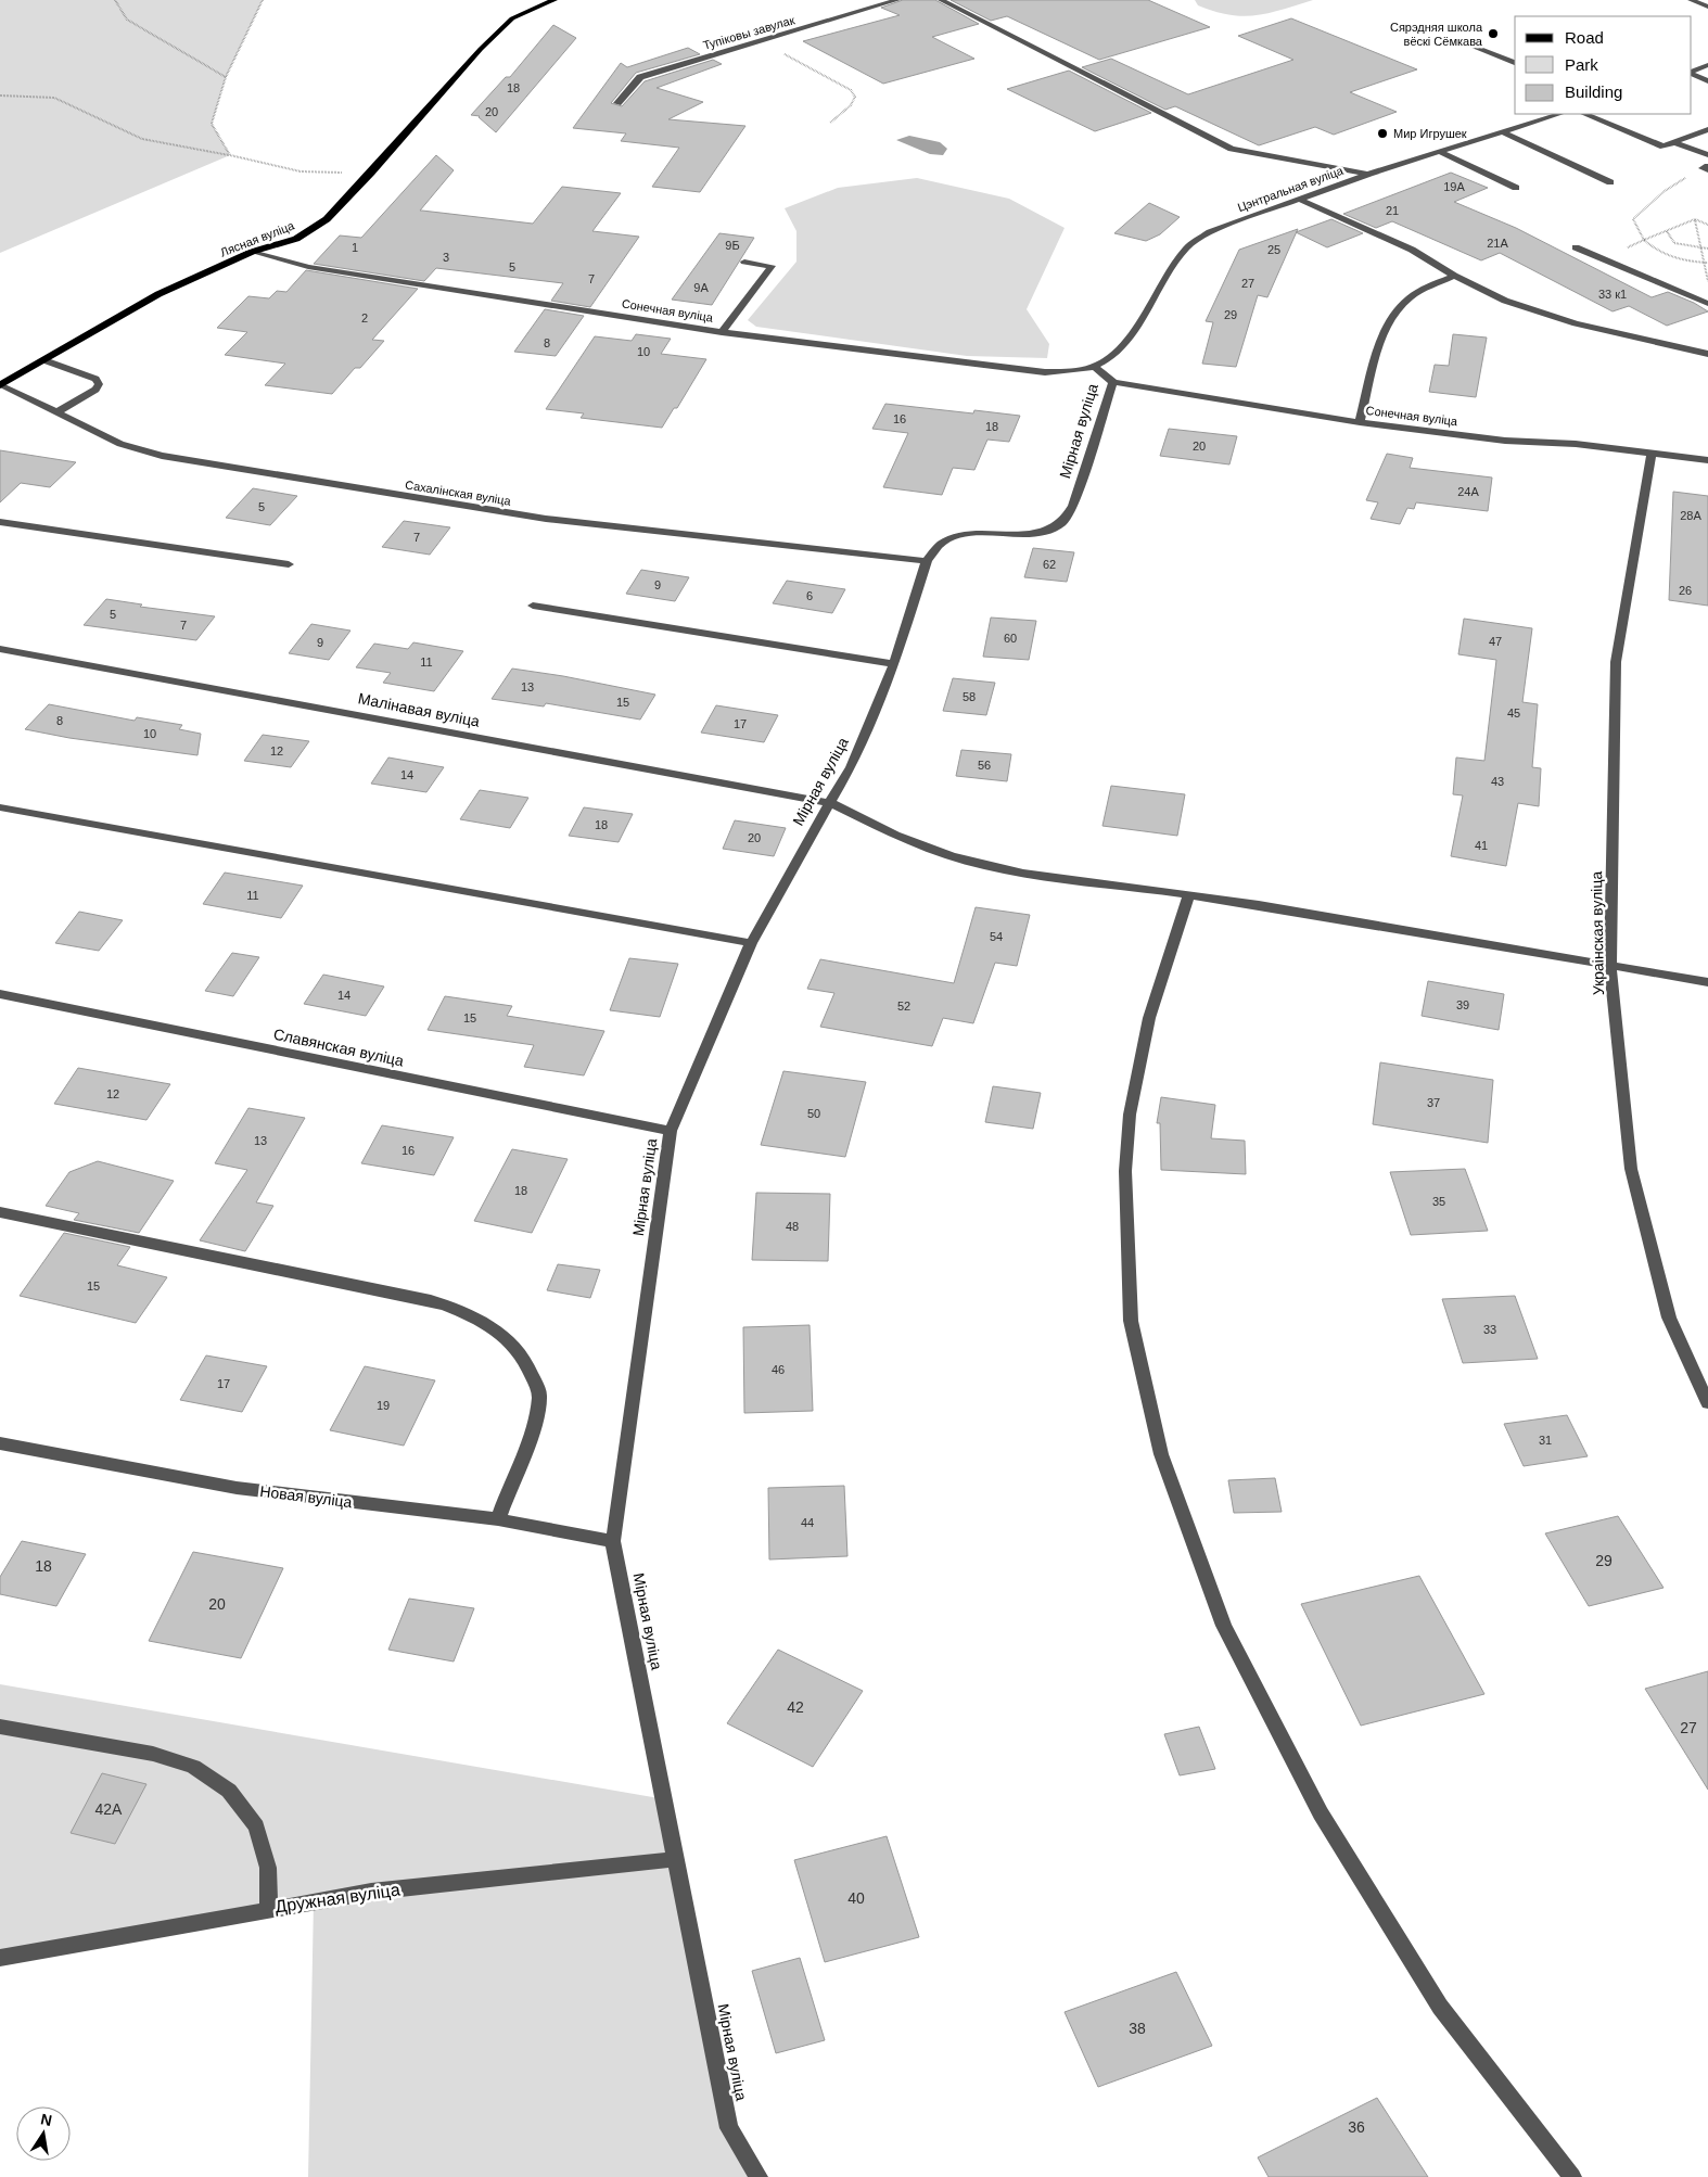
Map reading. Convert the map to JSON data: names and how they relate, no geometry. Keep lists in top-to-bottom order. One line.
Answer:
{"streets":{"main road":["Лясная вуліца"],"street":["Тупіковы завулак","Цэнтральная вуліца","Сонечная вуліца","Мірная вуліца","Сахалінская вуліца","Малінавая вуліца","Украінская вуліца","Славянская вуліца","Новая вуліца","Дружная вуліца"]},"crossings":[["Цэнтральная вуліца","Сонечная вуліца"],["Цэнтральная вуліца","Мірная вуліца"],["Лясная вуліца","Сонечная вуліца"],["Лясная вуліца","Сахалінская вуліца"],["Сонечная вуліца","Мірная вуліца"],["Сонечная вуліца","Украінская вуліца"],["Мірная вуліца","Сахалінская вуліца"],["Мірная вуліца","Малінавая вуліца"],["Мірная вуліца","Славянская вуліца"],["Мірная вуліца","Новая вуліца"],["Мірная вуліца","Дружная вуліца"],["Малінавая вуліца","Украінская вуліца"]],"places":["Сярэдняя школа вёскі Сёмкава","Мир Игрушек"],"house_numbers":["18","20","19А","21","21А","9Б","1","25","3","5","7","27","9А","33 к1","29","2","8","10","16","18","20","24А","5","28А","7","62","9","26","6","5","7","60","47","9","11","13","58","15","45","8","17","10","12","56","14","43","18","20","41","11","54","14","39","52","15","12","37","50","13","16","18","35","48","15","33","46","17","19","31","44","29","18","20","42","27","42А","40","38","36"],"legend":["Road","Park","Building"],"north":"top"}
